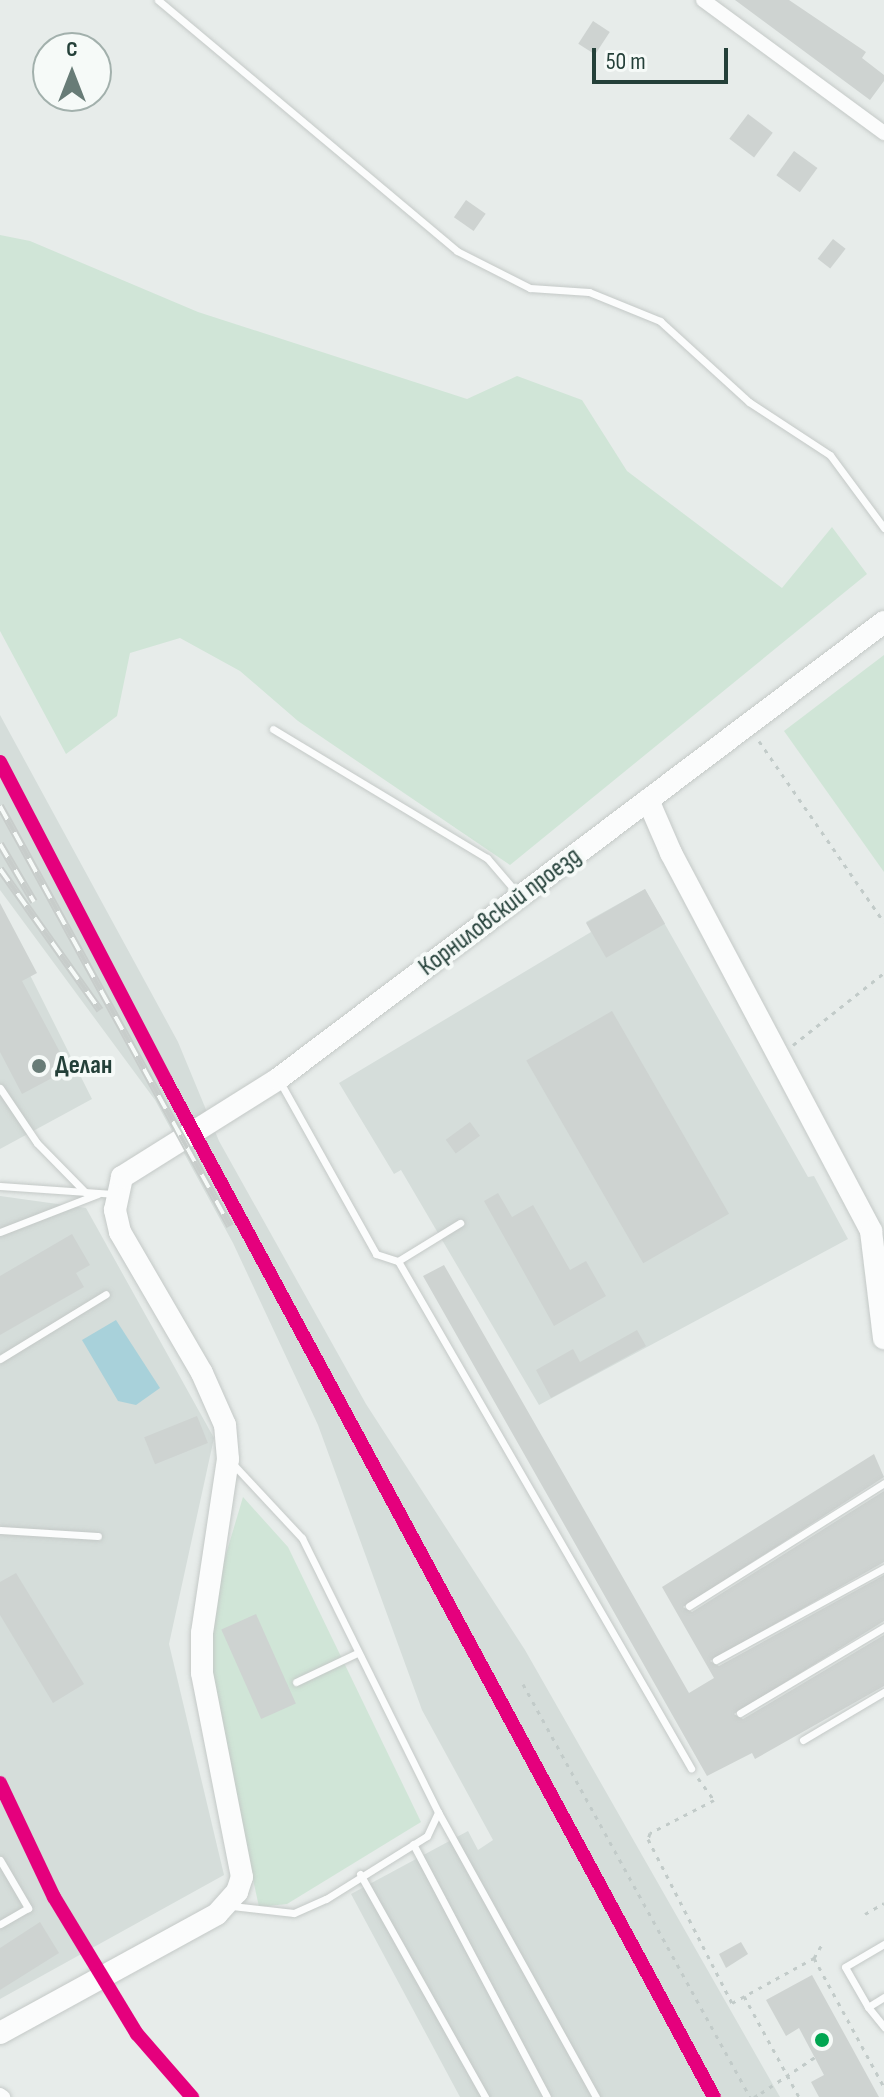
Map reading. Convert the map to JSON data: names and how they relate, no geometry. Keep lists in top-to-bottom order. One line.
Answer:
{"streets":{"street":["Корниловский проезд"]},"places":["Делан"],"scale_bar":"50 m","north":"top"}
